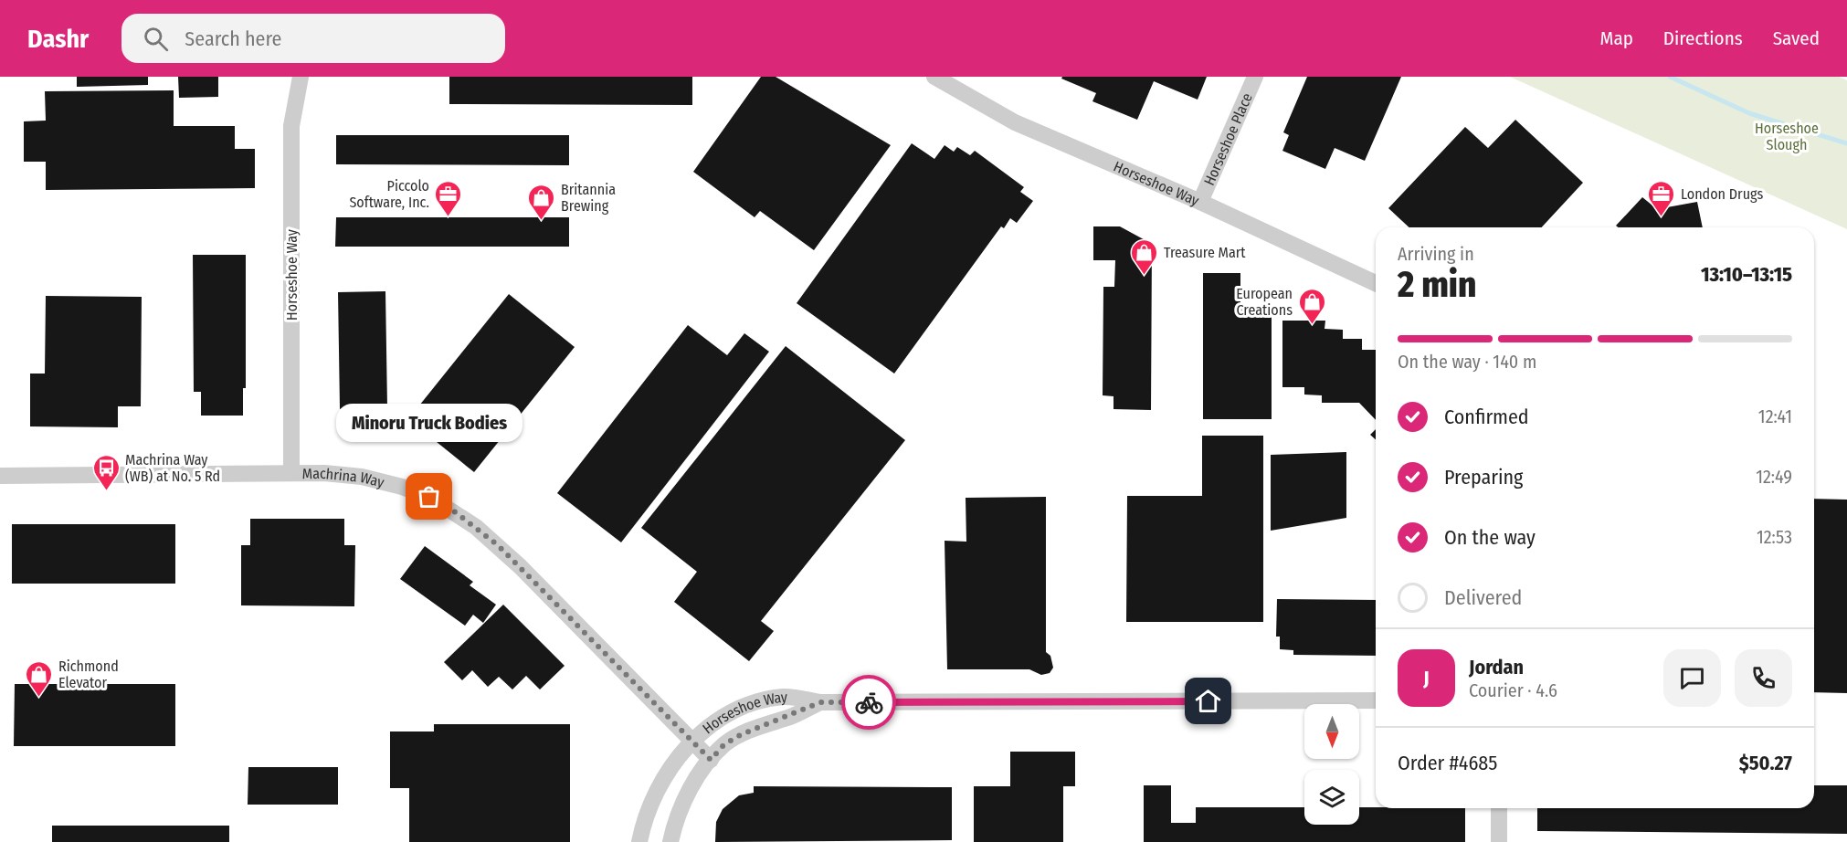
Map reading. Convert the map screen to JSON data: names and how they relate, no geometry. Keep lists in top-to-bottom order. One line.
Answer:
{"streets":{"street":["Horseshoe Place","Horseshoe Way","Machrina Way"]},"crossings":[["Horseshoe Place","Horseshoe Way"],["Horseshoe Way","Machrina Way"]],"parks":["Horseshoe Slough"],"places":{"office":["Piccolo Software, Inc.","London Drugs"],"shop":["Britannia Brewing","Treasure Mart","European Creations","Richmond Elevator"],"bus stop":["Machrina Way (WB) at No. 5 Rd"],"other":["Minoru Truck Bodies"]},"north":"bottom","page":{"header":"Dashr","search":"Search here","nav":["Map","Directions","Saved"],"heading":["2 min","Arriving in","13:10–13:15"],"panel":["Jordan","Courier · 4.6","Order #4685","$50.27"],"bar":"On the way · 140 m","list":[["Confirmed","12:41"],["Preparing","12:49"],["On the way","12:53"],"Delivered"],"bubble":"Minoru Truck Bodies","round":"J"}}
